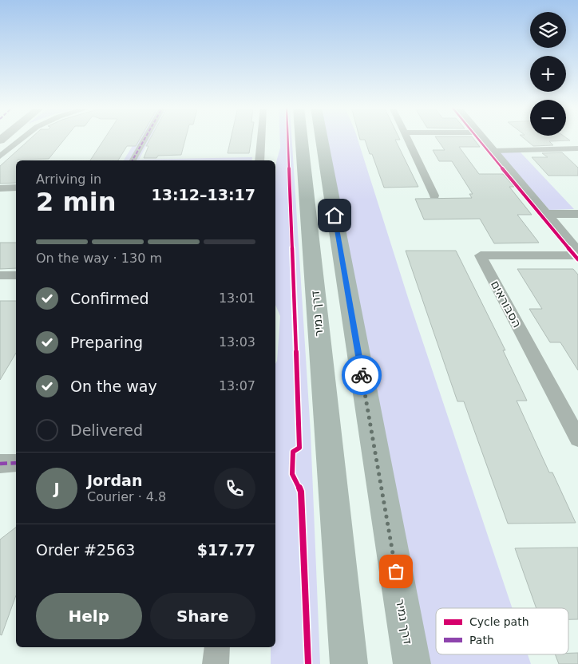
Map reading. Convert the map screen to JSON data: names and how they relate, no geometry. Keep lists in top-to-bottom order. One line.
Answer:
{"streets":{"highway":["דרך נמיר"],"street":["הסבוראים"]},"legend":["Cycle path","Path"],"page":{"map_buttons":["+","−"],"heading":["2 min","Arriving in","13:12–13:17"],"panel":["Jordan","Courier · 4.8","Order #2563","$17.77"],"bar":"On the way · 130 m","list":[["Confirmed","13:01"],["Preparing","13:03"],["On the way","13:07"],"Delivered"],"round":"J","buttons":["Help","Share"]}}
